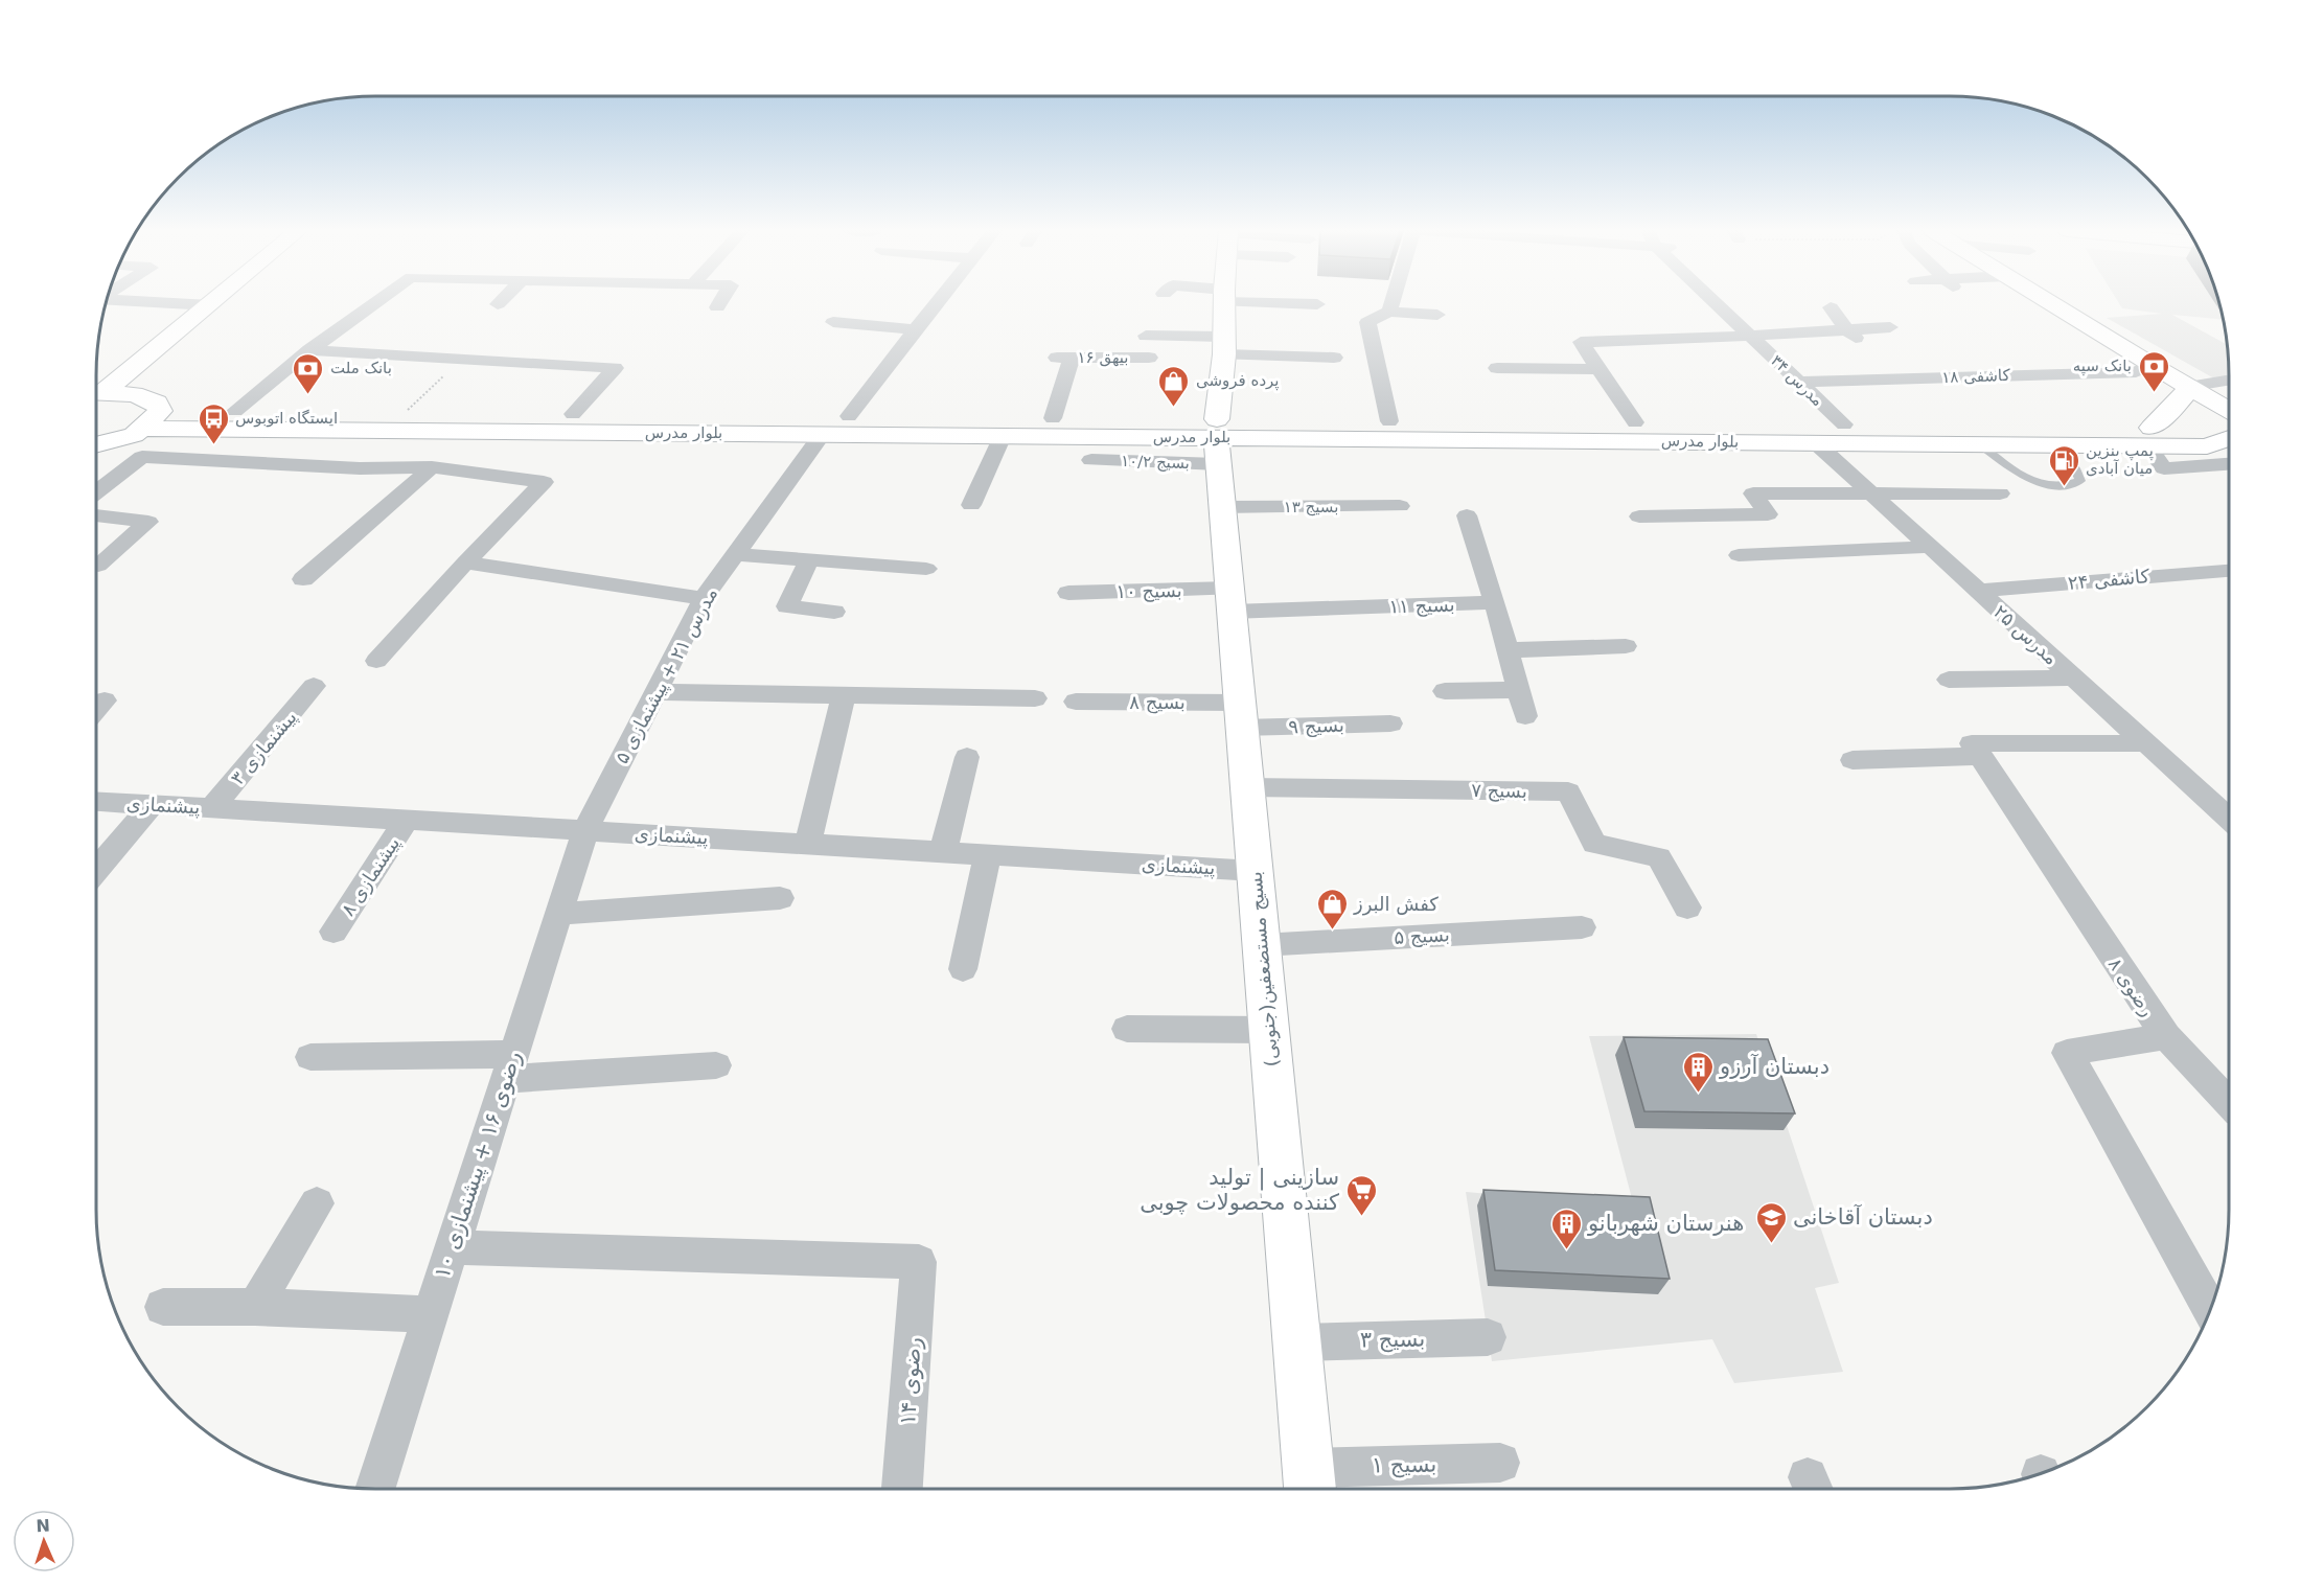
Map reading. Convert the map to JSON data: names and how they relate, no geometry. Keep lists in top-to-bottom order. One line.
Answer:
{"streets":{"main road":["بلوار مدرس","بسیج مستضعفین(جنوبی)"],"street":["بیهق ۱۶","کاشفی ۱۸","مدرس ۳۴","بسیج ۱۰/۲","بسیج ۱۳","کاشفی ۲۴","بسیج ۱۰","بسیج ۱۱","مدرس ۲۵","مدرس ۲۱ + پیشنمازی ۵","بسیج ۸","بسیج ۹","پیشنمازی ۳","بسیج ۷","پیشنمازی","پیشنمازی ۸","بسیج ۵","رضوی ۸","رضوی ۱۶ + پیشنمازی ۱۰","بسیج ۳","رضوی ۱۴","بسیج ۱"]},"crossings":[["بیهق ۱۶","بلوار مدرس"],["کاشفی ۱۸","مدرس ۳۴"],["مدرس ۳۴","بلوار مدرس"],["بلوار مدرس","بسیج ۱۰/۲"],["بلوار مدرس","مدرس ۲۵"],["بلوار مدرس","مدرس ۲۱ + پیشنمازی ۵"],["بلوار مدرس","بسیج مستضعفین(جنوبی)"],["بسیج ۱۰/۲","بسیج مستضعفین(جنوبی)"],["بسیج ۱۳","بسیج مستضعفین(جنوبی)"],["کاشفی ۲۴","مدرس ۲۵"],["بسیج ۱۰","بسیج ۱۱"],["بسیج ۱۰","بسیج مستضعفین(جنوبی)"],["بسیج ۱۱","بسیج مستضعفین(جنوبی)"],["مدرس ۲۱ + پیشنمازی ۵","پیشنمازی"],["مدرس ۲۱ + پیشنمازی ۵","رضوی ۱۶ + پیشنمازی ۱۰"],["بسیج ۸","بسیج ۹"],["بسیج ۸","بسیج مستضعفین(جنوبی)"],["بسیج ۹","بسیج مستضعفین(جنوبی)"],["پیشنمازی ۳","پیشنمازی"],["بسیج ۷","بسیج مستضعفین(جنوبی)"],["پیشنمازی","پیشنمازی ۸"],["پیشنمازی","بسیج مستضعفین(جنوبی)"],["پیشنمازی","رضوی ۱۶ + پیشنمازی ۱۰"],["بسیج ۵","بسیج مستضعفین(جنوبی)"],["بسیج مستضعفین(جنوبی)","بسیج ۳"],["بسیج مستضعفین(جنوبی)","بسیج ۱"],["رضوی ۱۶ + پیشنمازی ۱۰","رضوی ۱۴"]],"places":{"bank":["بانک سپه","بانک ملت"],"shop":["پرده فروشی","کفش البرز"],"bus stop":["ایستگاه اتوبوس"],"fuel station":["پمپ بنزین میان آبادی"],"building":["دبستان آرزو","هنرستان شهربانو"],"supermarket":["سازینی | تولید کننده محصولات چوبی"],"school or university":["دبستان آقاخانی"]},"north":"top"}
